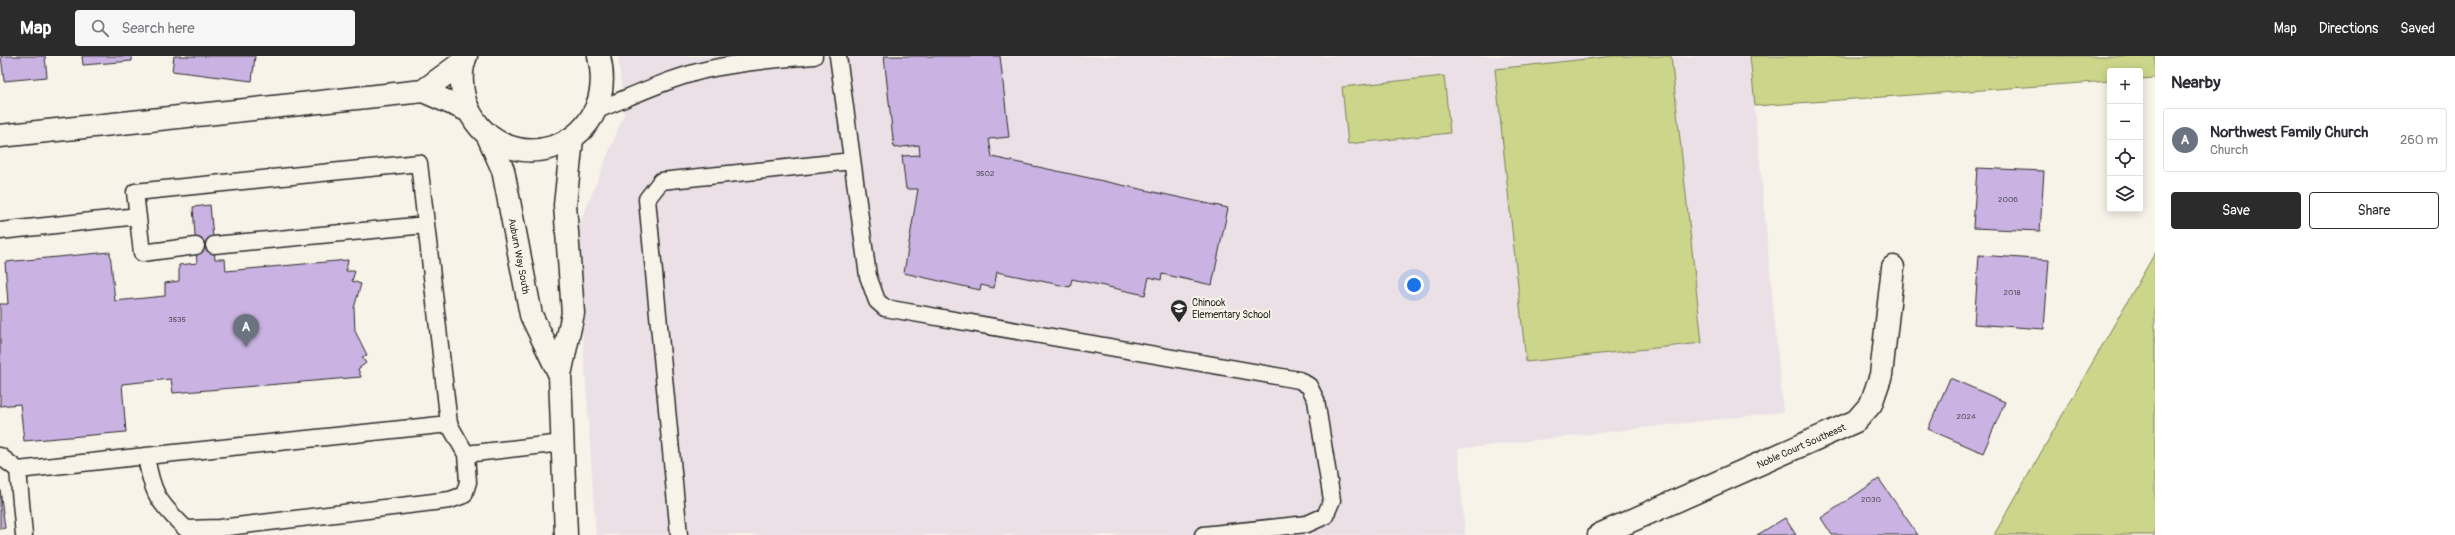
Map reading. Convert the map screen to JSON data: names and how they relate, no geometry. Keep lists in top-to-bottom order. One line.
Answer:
{"streets":{"street":["Auburn Way South","Noble Court Southeast"]},"places":{"school or university":["Chinook Elementary School"]},"house_numbers":["3502","2006","2018","3535","2024","2030"],"page":{"header":"Map","search":"Search here","nav":["Map","Directions","Saved"],"heading":"Nearby","map_buttons":["+","−"],"list":[{"mark":"A","name":"Northwest Family Church","note":"Church","value":"260 m"}],"buttons":["Save","Share"],"pins":"A"}}
